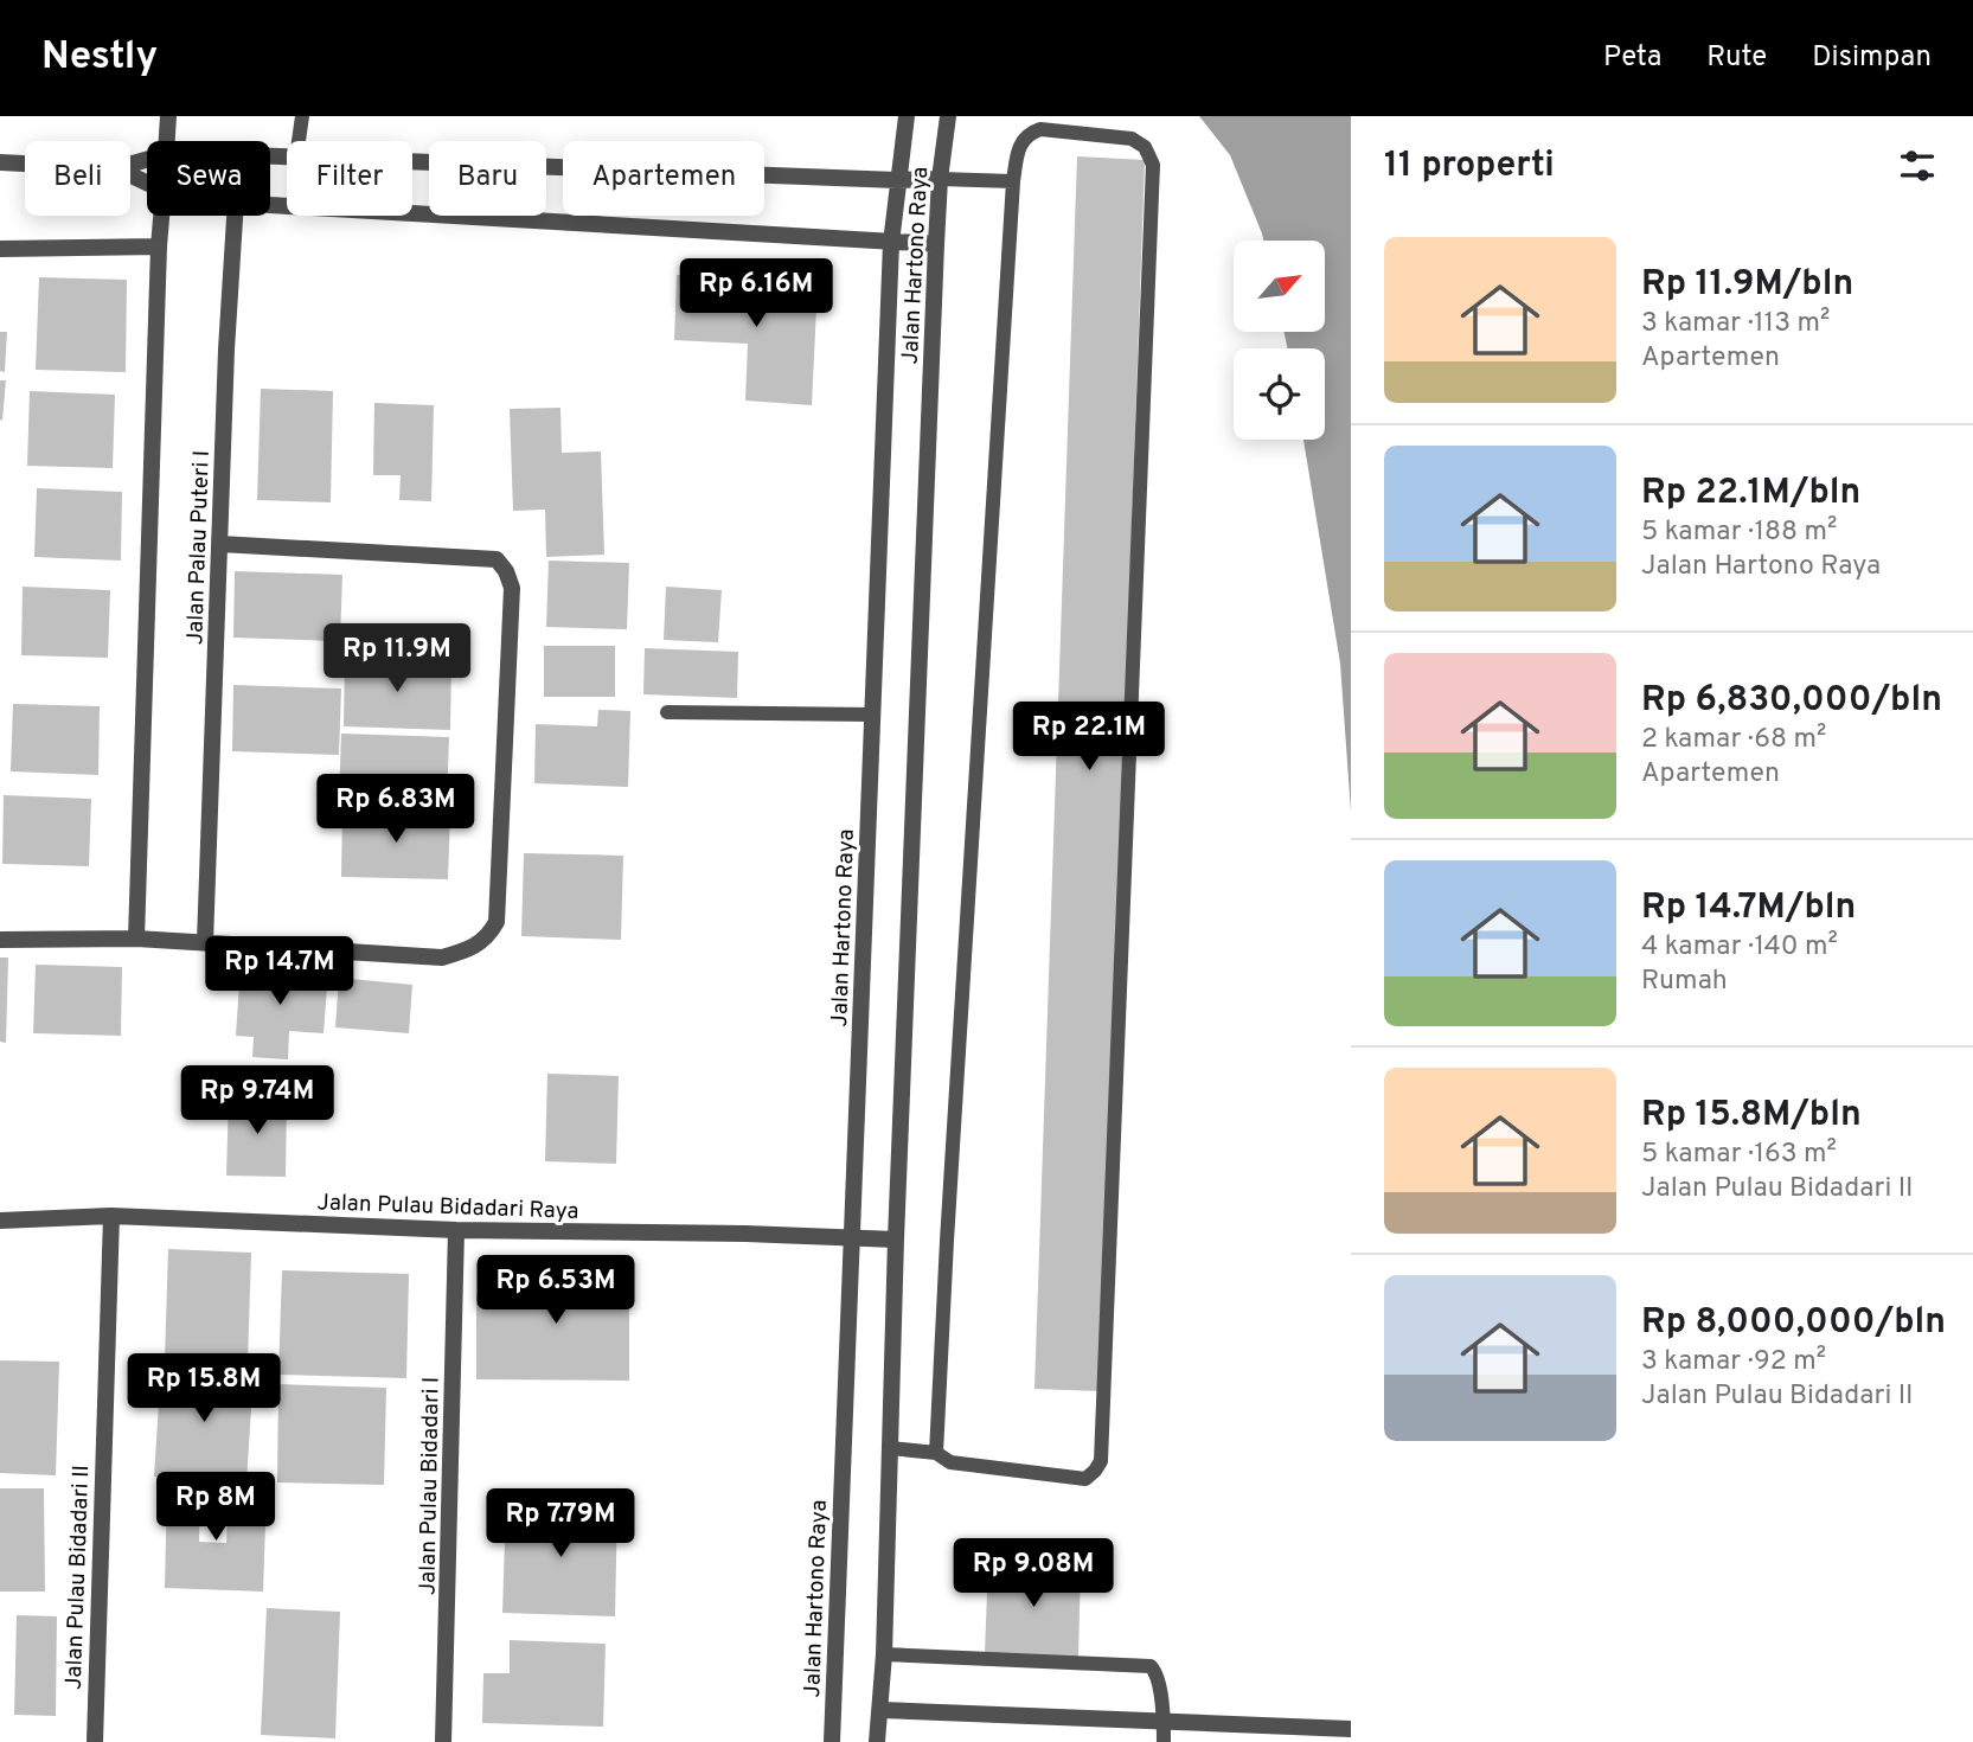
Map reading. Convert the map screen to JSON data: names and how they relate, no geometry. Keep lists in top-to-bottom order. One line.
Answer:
{"streets":{"street":["Jalan Hartono Raya","Jalan Palau Puteri I","Jalan Pulau Bidadari Raya","Jalan Pulau Bidadari I","Jalan Pulau Bidadari II"]},"crossings":[["Jalan Hartono Raya","Jalan Pulau Bidadari Raya"],["Jalan Pulau Bidadari Raya","Jalan Pulau Bidadari I"],["Jalan Pulau Bidadari Raya","Jalan Pulau Bidadari II"]],"north":"top right","page":{"header":"Nestly","nav":["Peta","Rute","Disimpan"],"heading":"11 properti","chip":["Beli","Sewa","Filter","Baru","Apartemen"],"list":[{"name":"Rp 11.9M/bln","note":"3 kamar · 113 m² · Apartemen"},{"name":"Rp 22.1M/bln","note":"5 kamar · 188 m² · Jalan Hartono Raya"},{"name":"Rp 6,830,000/bln","note":"2 kamar · 68 m² · Apartemen"},{"name":"Rp 14.7M/bln","note":"4 kamar · 140 m² · Rumah"},{"name":"Rp 15.8M/bln","note":"5 kamar · 163 m² · Jalan Pulau Bidadari II"},{"name":"Rp 8,000,000/bln","note":"3 kamar · 92 m² · Jalan Pulau Bidadari II"}],"price":["Rp 6.16M","Rp 11.9M","Rp 22.1M","Rp 6.83M","Rp 14.7M","Rp 9.74M","Rp 6.53M","Rp 15.8M","Rp 8M","Rp 7.79M","Rp 9.08M"]}}
